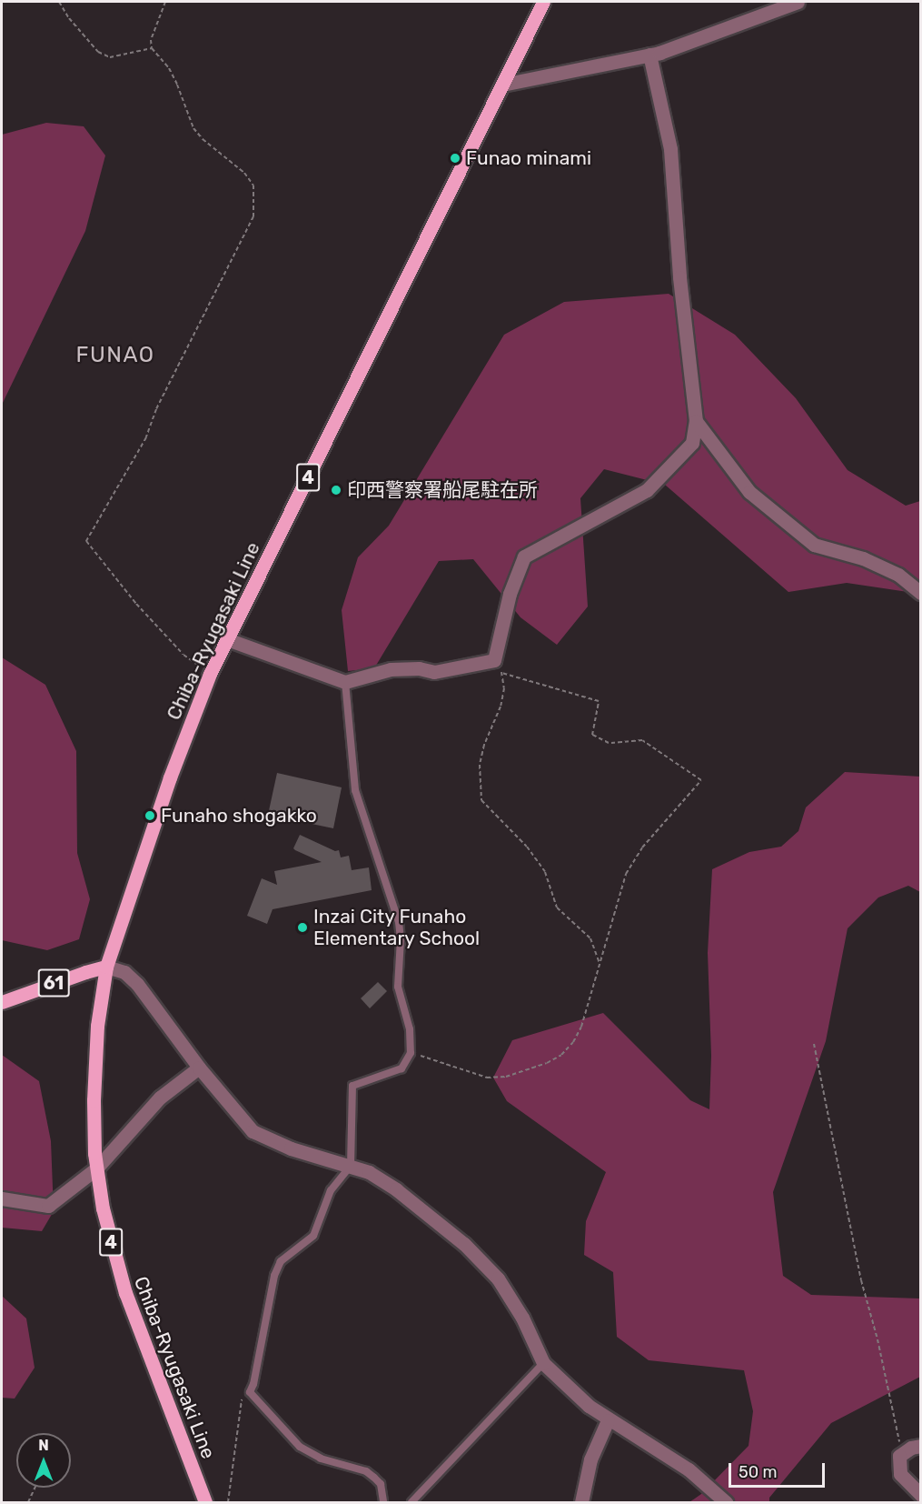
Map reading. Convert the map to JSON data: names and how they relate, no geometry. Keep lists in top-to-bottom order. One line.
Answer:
{"streets":{"main road":["4","Chiba-Ryugasaki Line","61"]},"crossings":[["Chiba-Ryugasaki Line","61"]],"districts":["FUNAO"],"places":["Funao minami","印西警察署船尾駐在所","Funaho shogakko","Inzai City Funaho Elementary School"],"scale_bar":"50 m","north":"top"}
